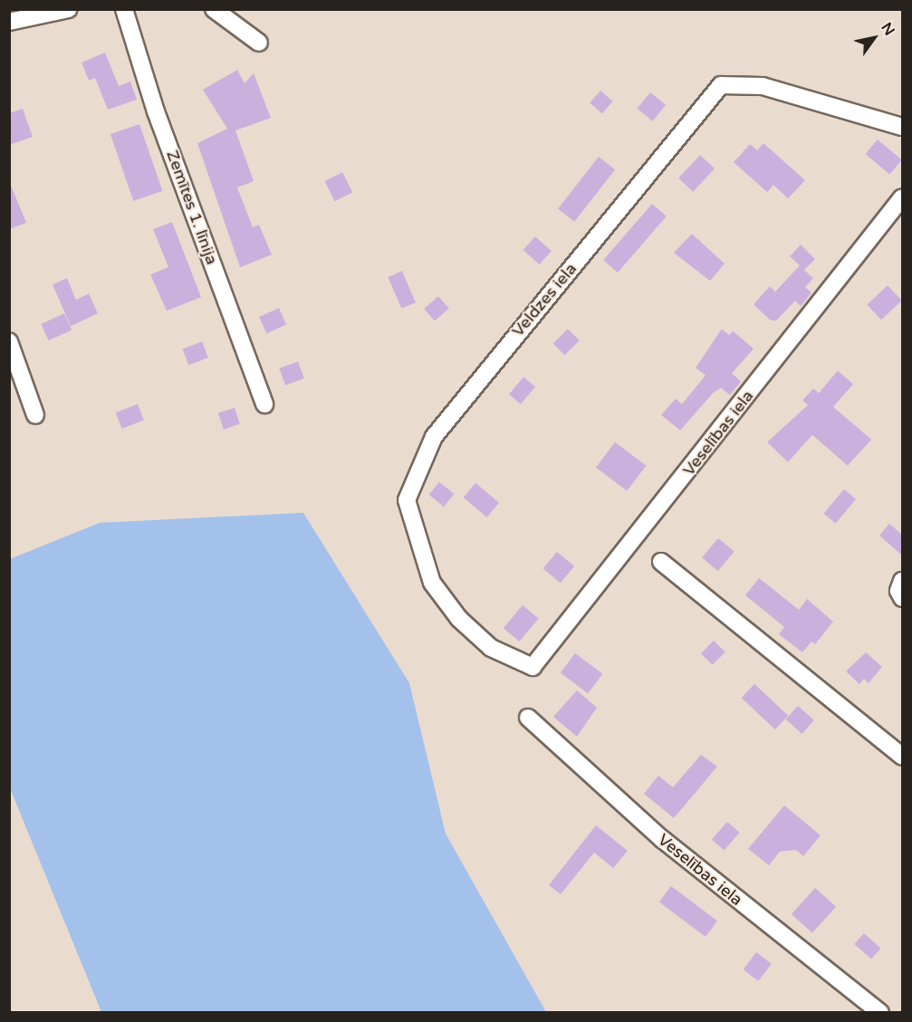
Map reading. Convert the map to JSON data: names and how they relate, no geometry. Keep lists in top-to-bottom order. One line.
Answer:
{"streets":{"street":["Zemītes 1. līnija","Veldzes iela","Veselības iela"]},"crossings":[["Veldzes iela","Veselības iela"]],"north":"top right"}
